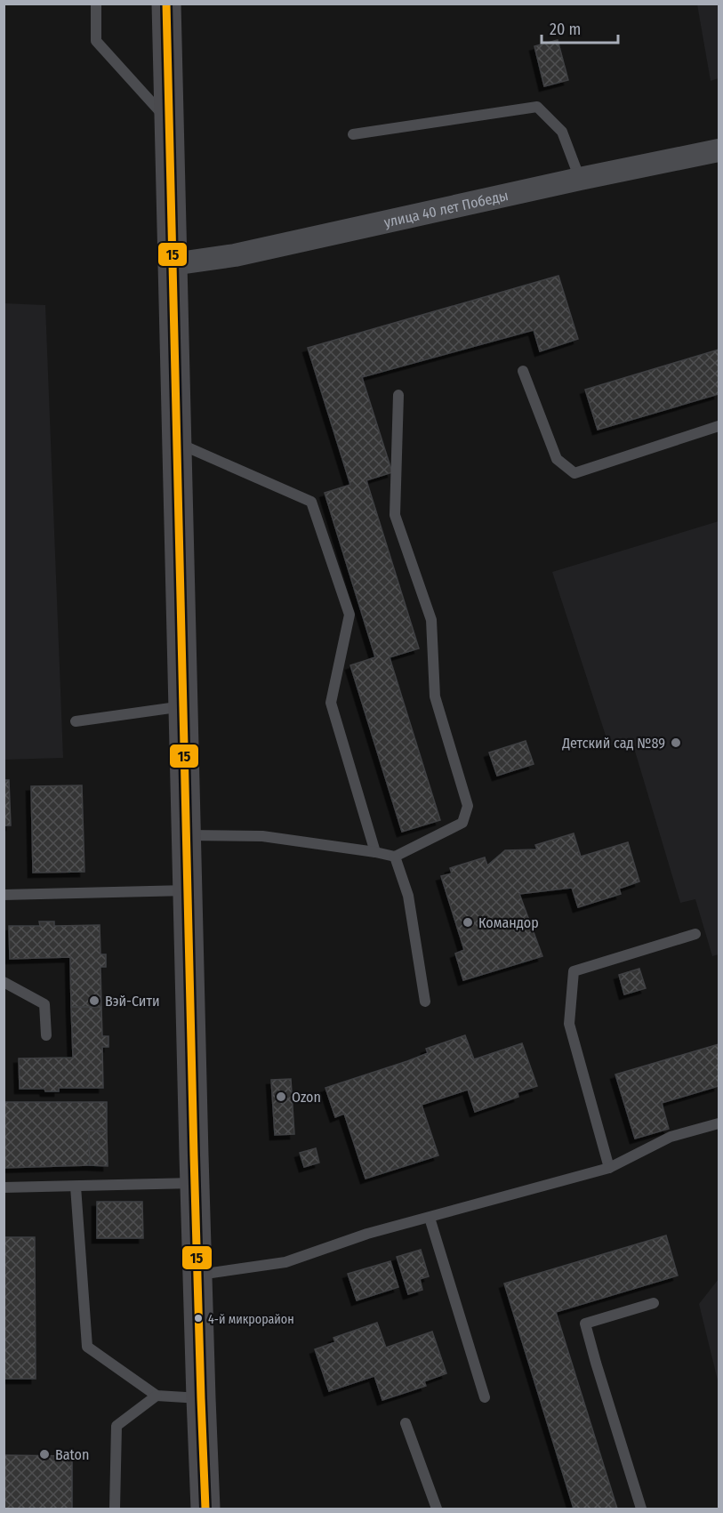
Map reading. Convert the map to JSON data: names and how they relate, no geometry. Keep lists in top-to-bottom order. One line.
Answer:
{"streets":{"street":["улица 40 лет Победы"]},"places":["Детский сад №89","Командор","Вэй-Сити","Ozon","4-й микрорайон","Baton"],"lines":["transit line 15"],"scale_bar":"20 m"}
